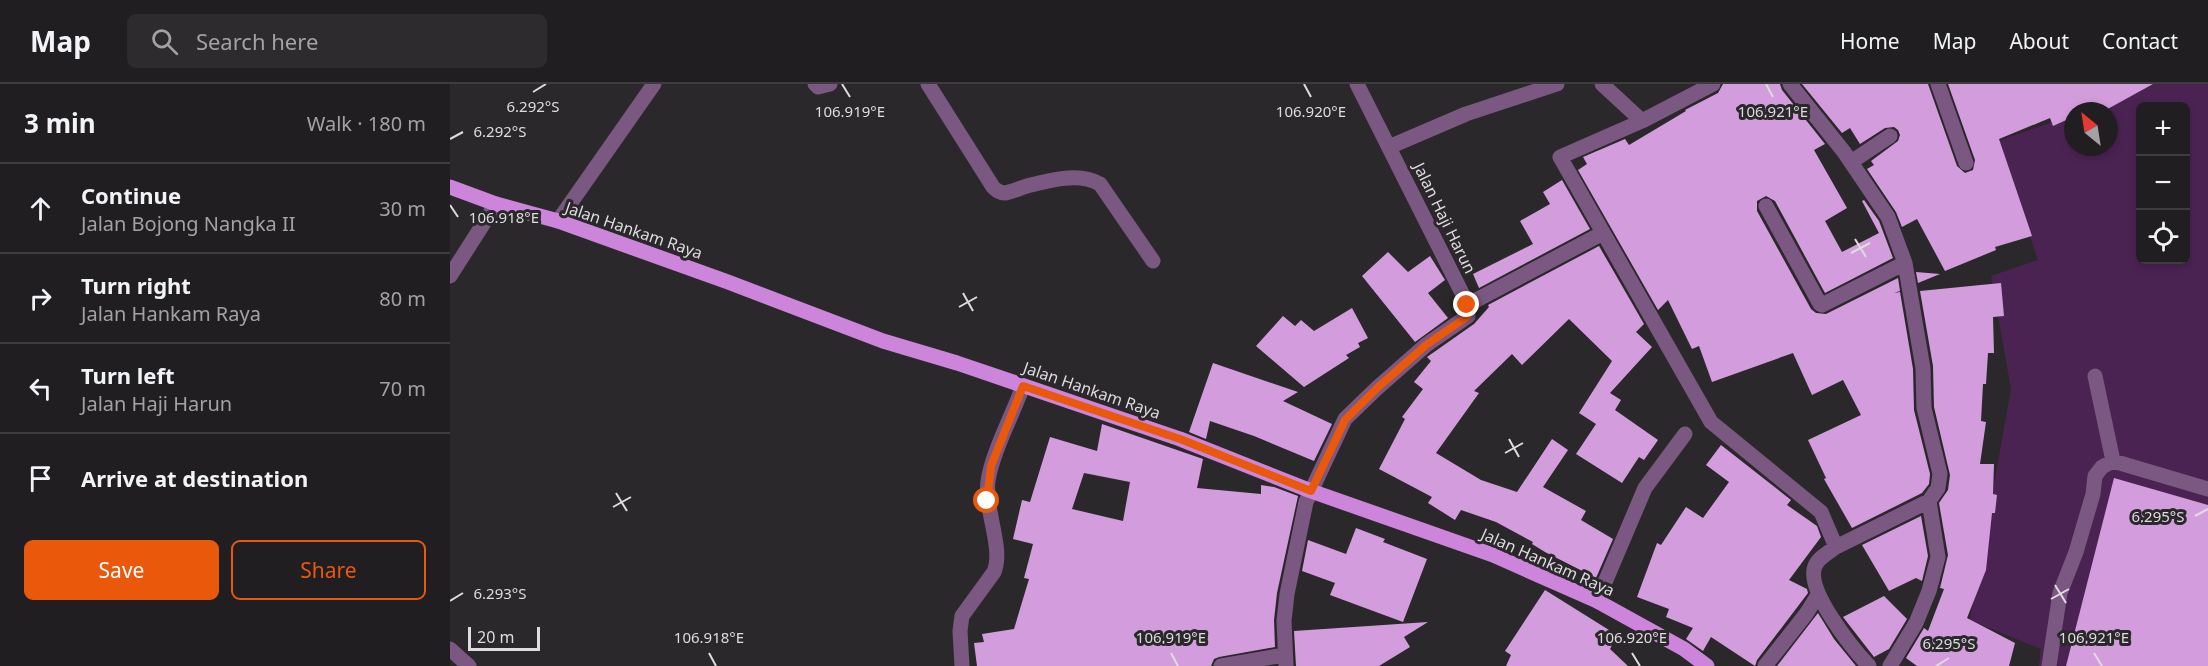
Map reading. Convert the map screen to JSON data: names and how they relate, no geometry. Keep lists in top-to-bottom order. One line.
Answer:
{"streets":{"main road":["Jalan Hankam Raya"],"street":["Jalan Haji Harun"]},"scale_bar":"20 m","north":"top left","page":{"header":"Map","search":"Search here","nav":["Home","Map","About","Contact"],"heading":["3 min","Walk · 180 m"],"map_buttons":["+","−"],"list":[["Continue","Jalan Bojong Nangka II","30 m"],["Turn right","Jalan Hankam Raya","80 m"],["Turn left","Jalan Haji Harun","70 m"],"Arrive at destination"],"buttons":["Save","Share"],"scale":"20 m"},"coordinates":["6.292°S","106.919°E","106.920°E","106.921°E","106.918°E","6.295°S","6.293°S"]}
